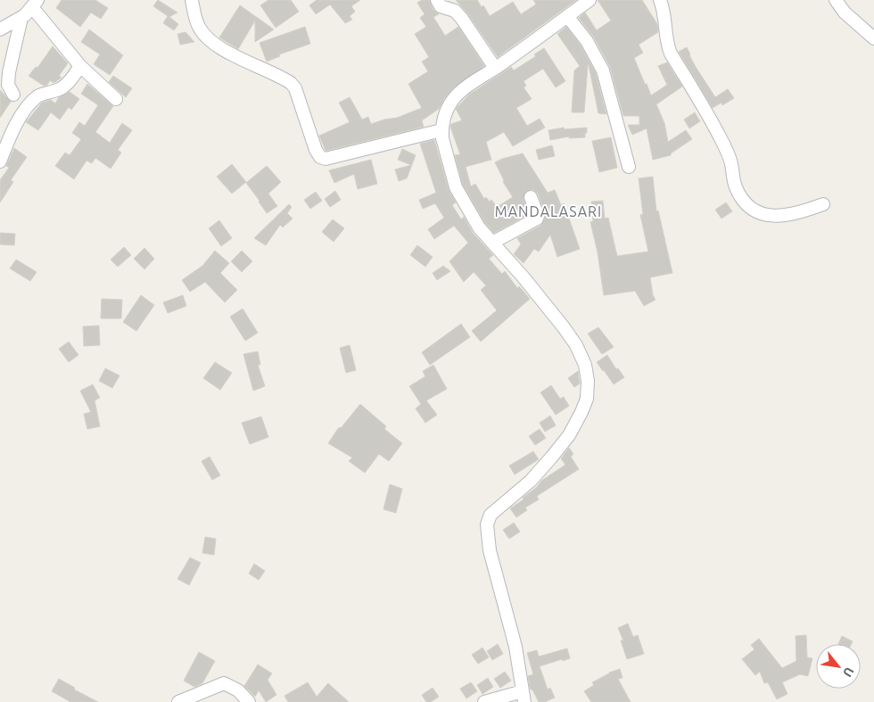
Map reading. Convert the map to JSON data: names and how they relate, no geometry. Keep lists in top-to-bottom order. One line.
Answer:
{"districts":["MANDALASARI"],"north":"bottom right"}
